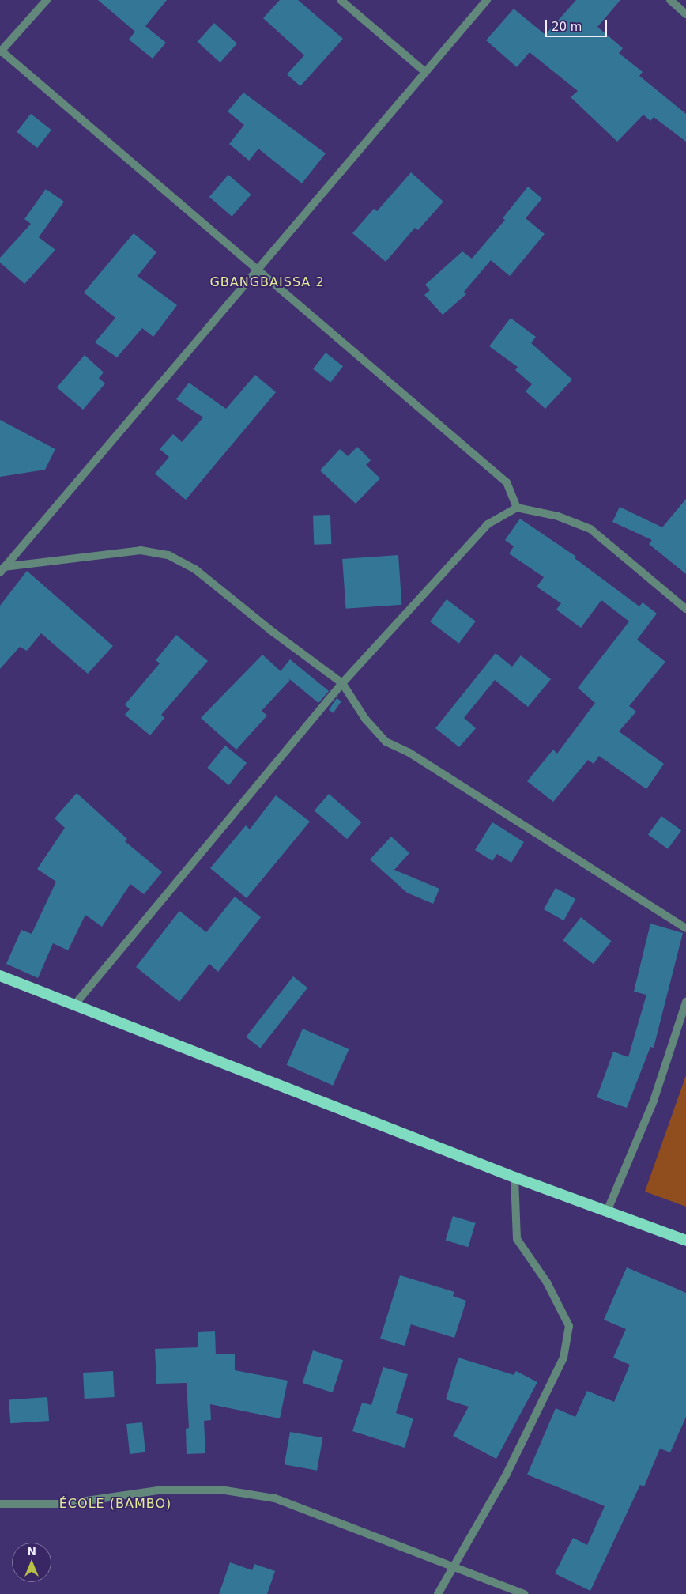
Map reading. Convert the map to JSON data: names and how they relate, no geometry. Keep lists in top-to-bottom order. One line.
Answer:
{"districts":["GBANGBAISSA 2","ÉCOLE (BAMBO)"],"scale_bar":"20 m","north":"top"}
